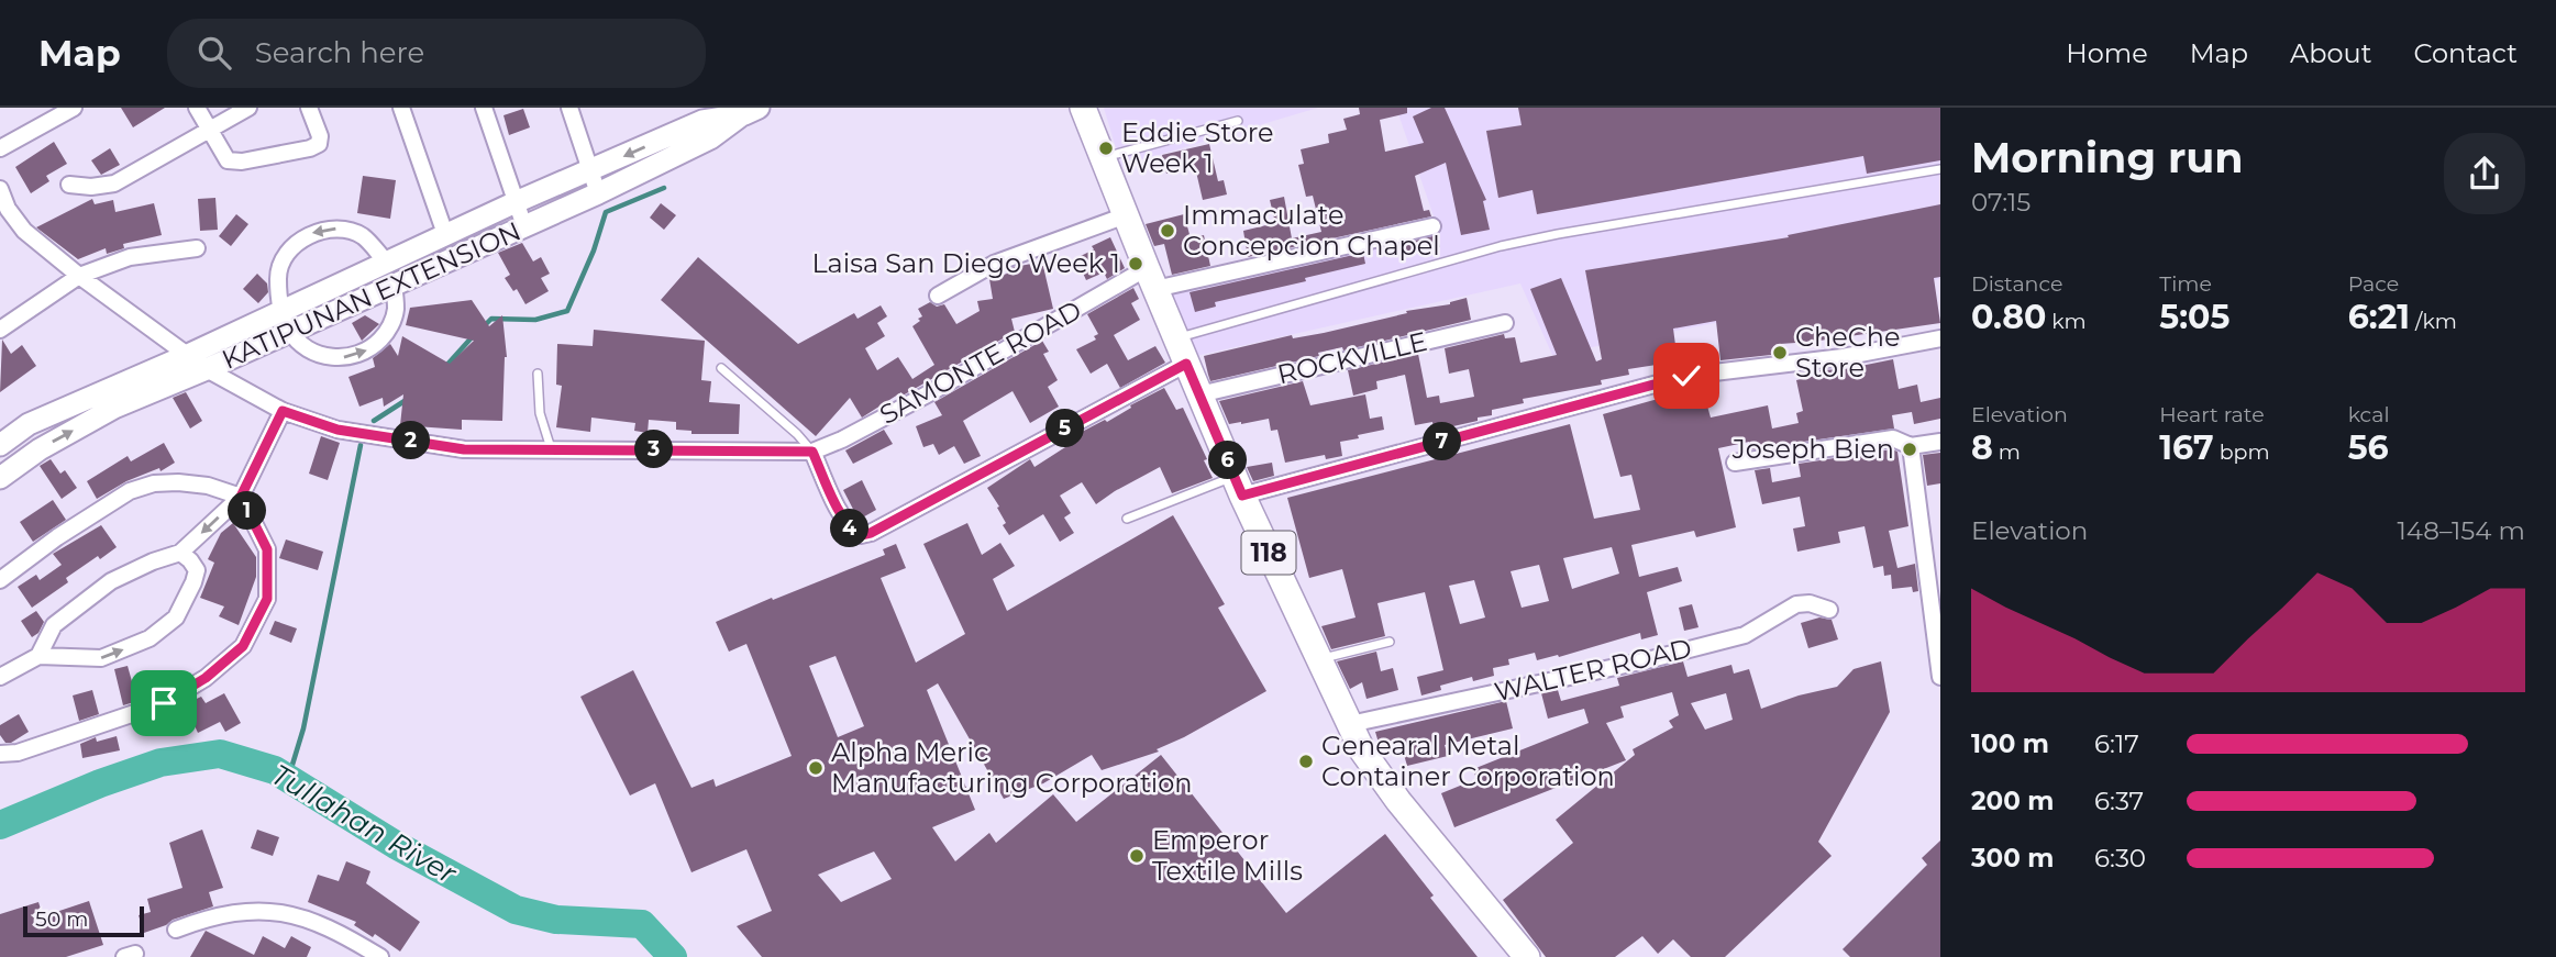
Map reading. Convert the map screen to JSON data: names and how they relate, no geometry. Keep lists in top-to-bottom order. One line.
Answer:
{"streets":{"main road":["KATIPUNAN EXTENSION","118"],"street":["ROCKVILLE","SAMONTE ROAD","WALTER ROAD"]},"crossings":[["KATIPUNAN EXTENSION","SAMONTE ROAD"],["ROCKVILLE","118"],["SAMONTE ROAD","118"],["118","WALTER ROAD"]],"water":["Tullahan River"],"places":["Eddie Store Week 1","Immaculate Concepcion Chapel","Laisa San Diego Week 1","CheChe Store","Joseph Bien","Genearal Metal Container Corporation","Alpha Meric Manufacturing Corporation","Emperor Textile Mills"],"scale_bar":"50 m","page":{"header":"Map","search":"Search here","nav":["Home","Map","About","Contact"],"heading":["Morning run","07:15"],"stats":[["Distance","0.80 km"],["Time","5:05"],["Pace","6:21 /km"],["Elevation","8 m"],["Heart rate","167 bpm"],["kcal","56"]],"pins":["5","2","7","3","6","1","4"],"chart":["Elevation","148–154 m"],"list":[{"name":"100 m","note":"6:17"},{"name":"200 m","note":"6:37"},{"name":"300 m","note":"6:30"}],"scale":"50 m"}}
